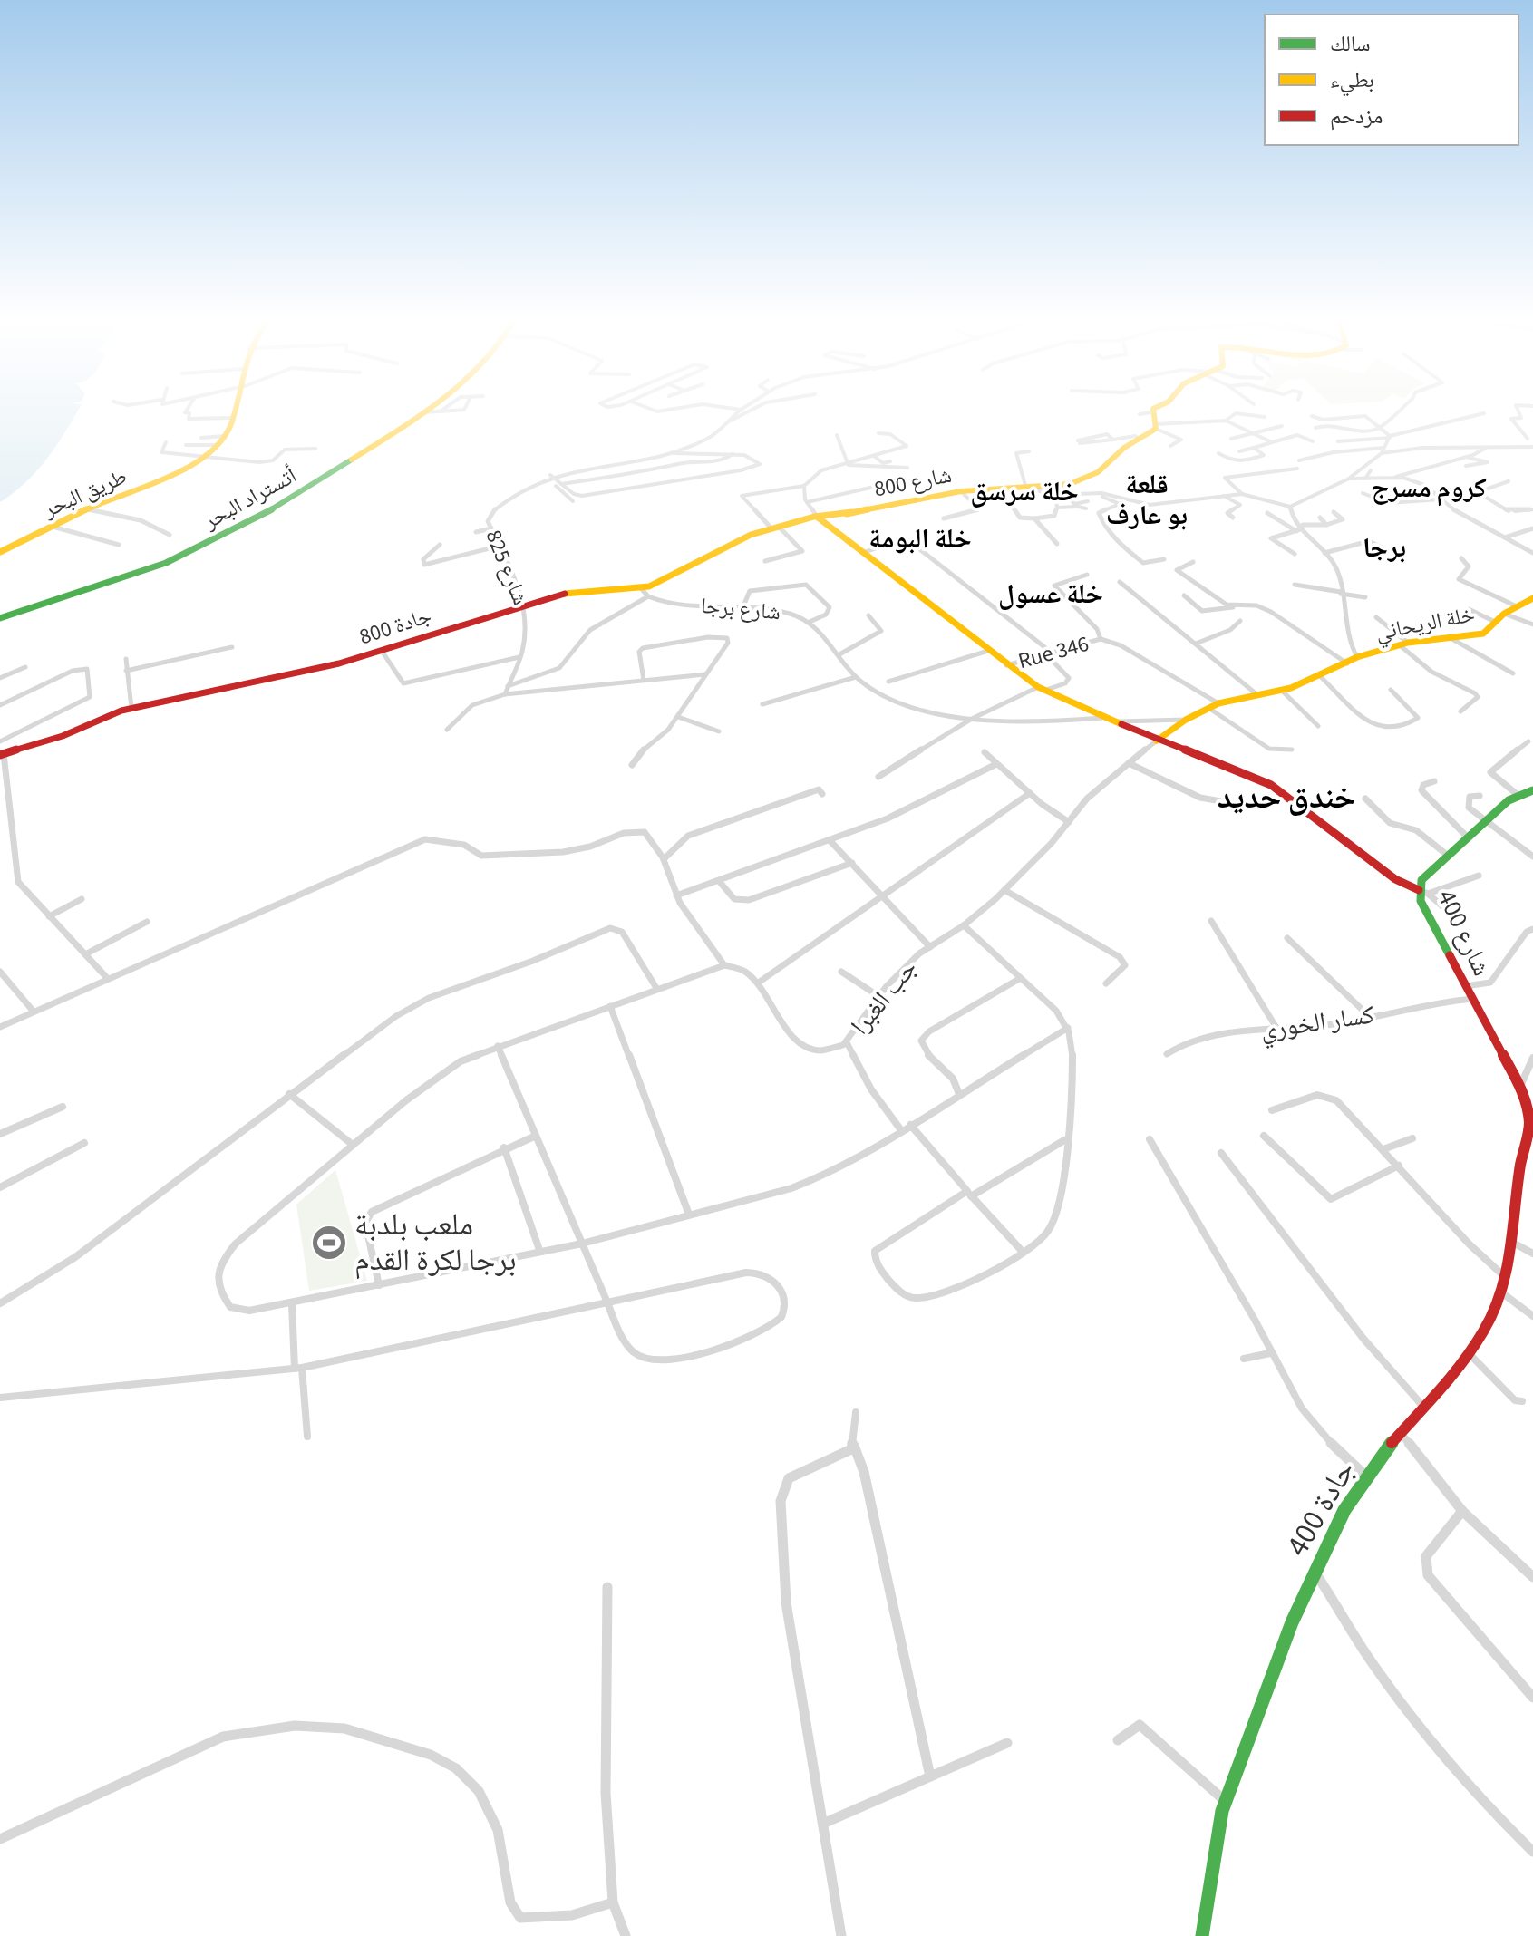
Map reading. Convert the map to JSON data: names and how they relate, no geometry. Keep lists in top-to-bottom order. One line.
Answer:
{"streets":{"main road":["شارع 800","طريق البحر","أتستراد البحر","خلة الريحاني","جادة 800","شارع 400","جادة 400"],"street":["شارع 825","شارع برجا","Rue 346","جب الغبرا","كسار الخوري"]},"crossings":[["شارع 800","جادة 800"],["شارع 825","جادة 800"],["خلة الريحاني","جب الغبرا"],["شارع 400","كسار الخوري"],["شارع 400","جادة 400"]],"districts":["قلعة بو عارف","كروم مسرج","خلة سرسق","خلة البومة","برجا","خلة عسول","خندق حديد"],"places":{"sports":["ملعب بلدبة برجا لكرة القدم"]},"legend":["سالك","بطيء","مزدحم"]}
